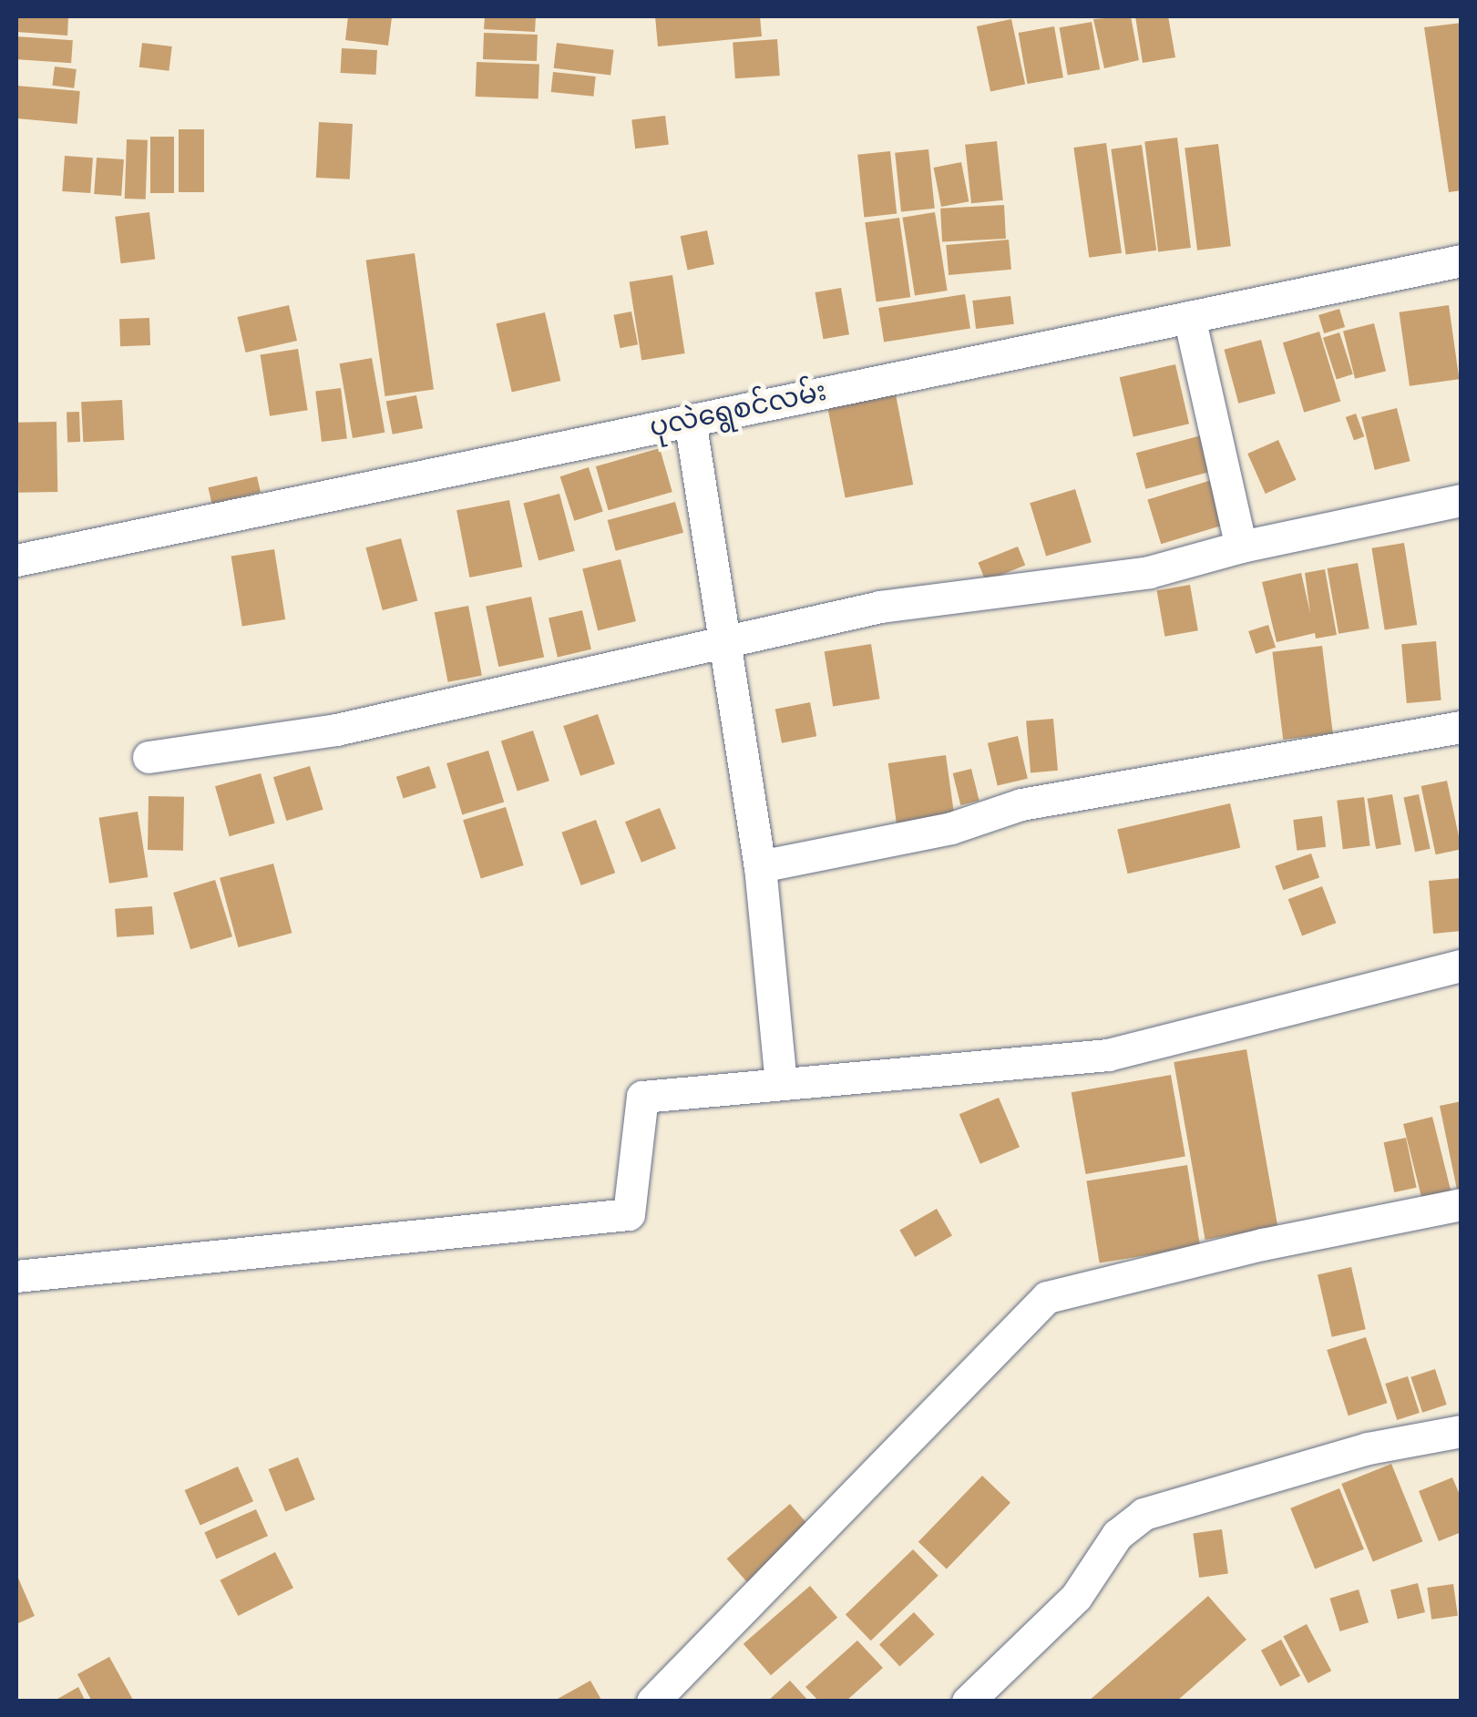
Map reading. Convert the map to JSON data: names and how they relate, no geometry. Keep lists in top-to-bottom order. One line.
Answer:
{"streets":{"street":["ပုလဲရွေစင်လမ်း"]}}
